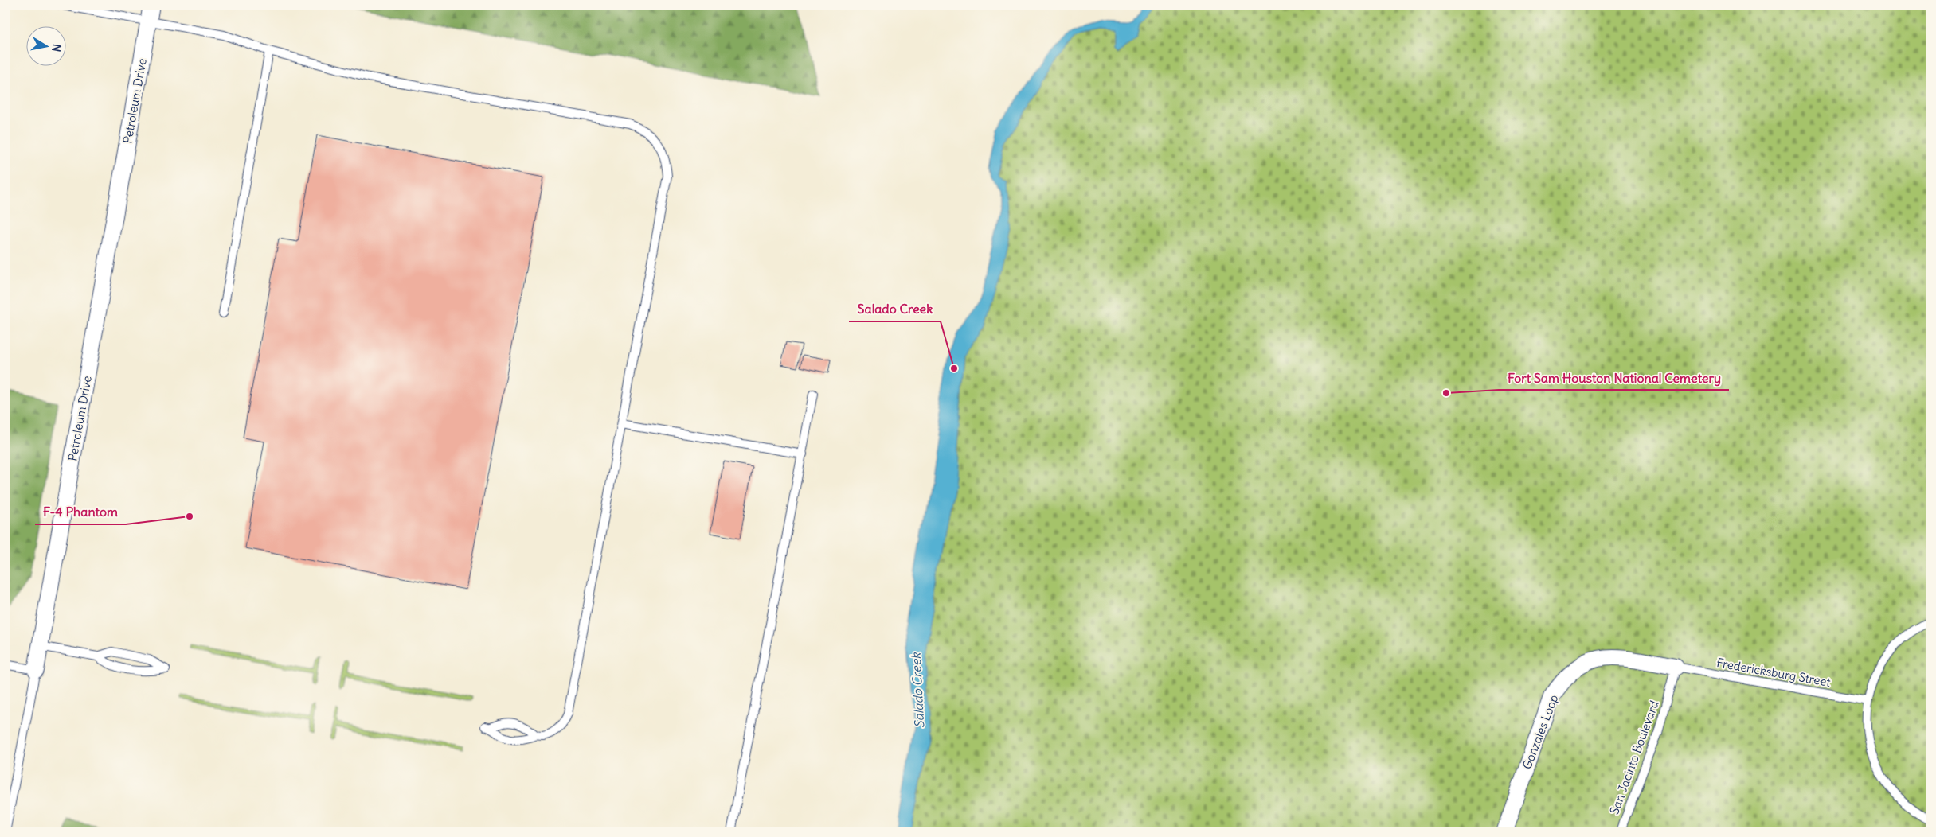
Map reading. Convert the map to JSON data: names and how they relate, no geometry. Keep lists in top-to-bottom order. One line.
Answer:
{"streets":{"street":["Petroleum Drive","Gonzales Loop"],"lane":["Fredericksburg Street","San Jacinto Boulevard"]},"crossings":[["Fredericksburg Street","Gonzales Loop"],["Fredericksburg Street","San Jacinto Boulevard"],["Gonzales Loop","San Jacinto Boulevard"]],"water":["Salado Creek"],"places":["Salado Creek","Fort Sam Houston National Cemetery","F-4 Phantom"],"north":"right"}
